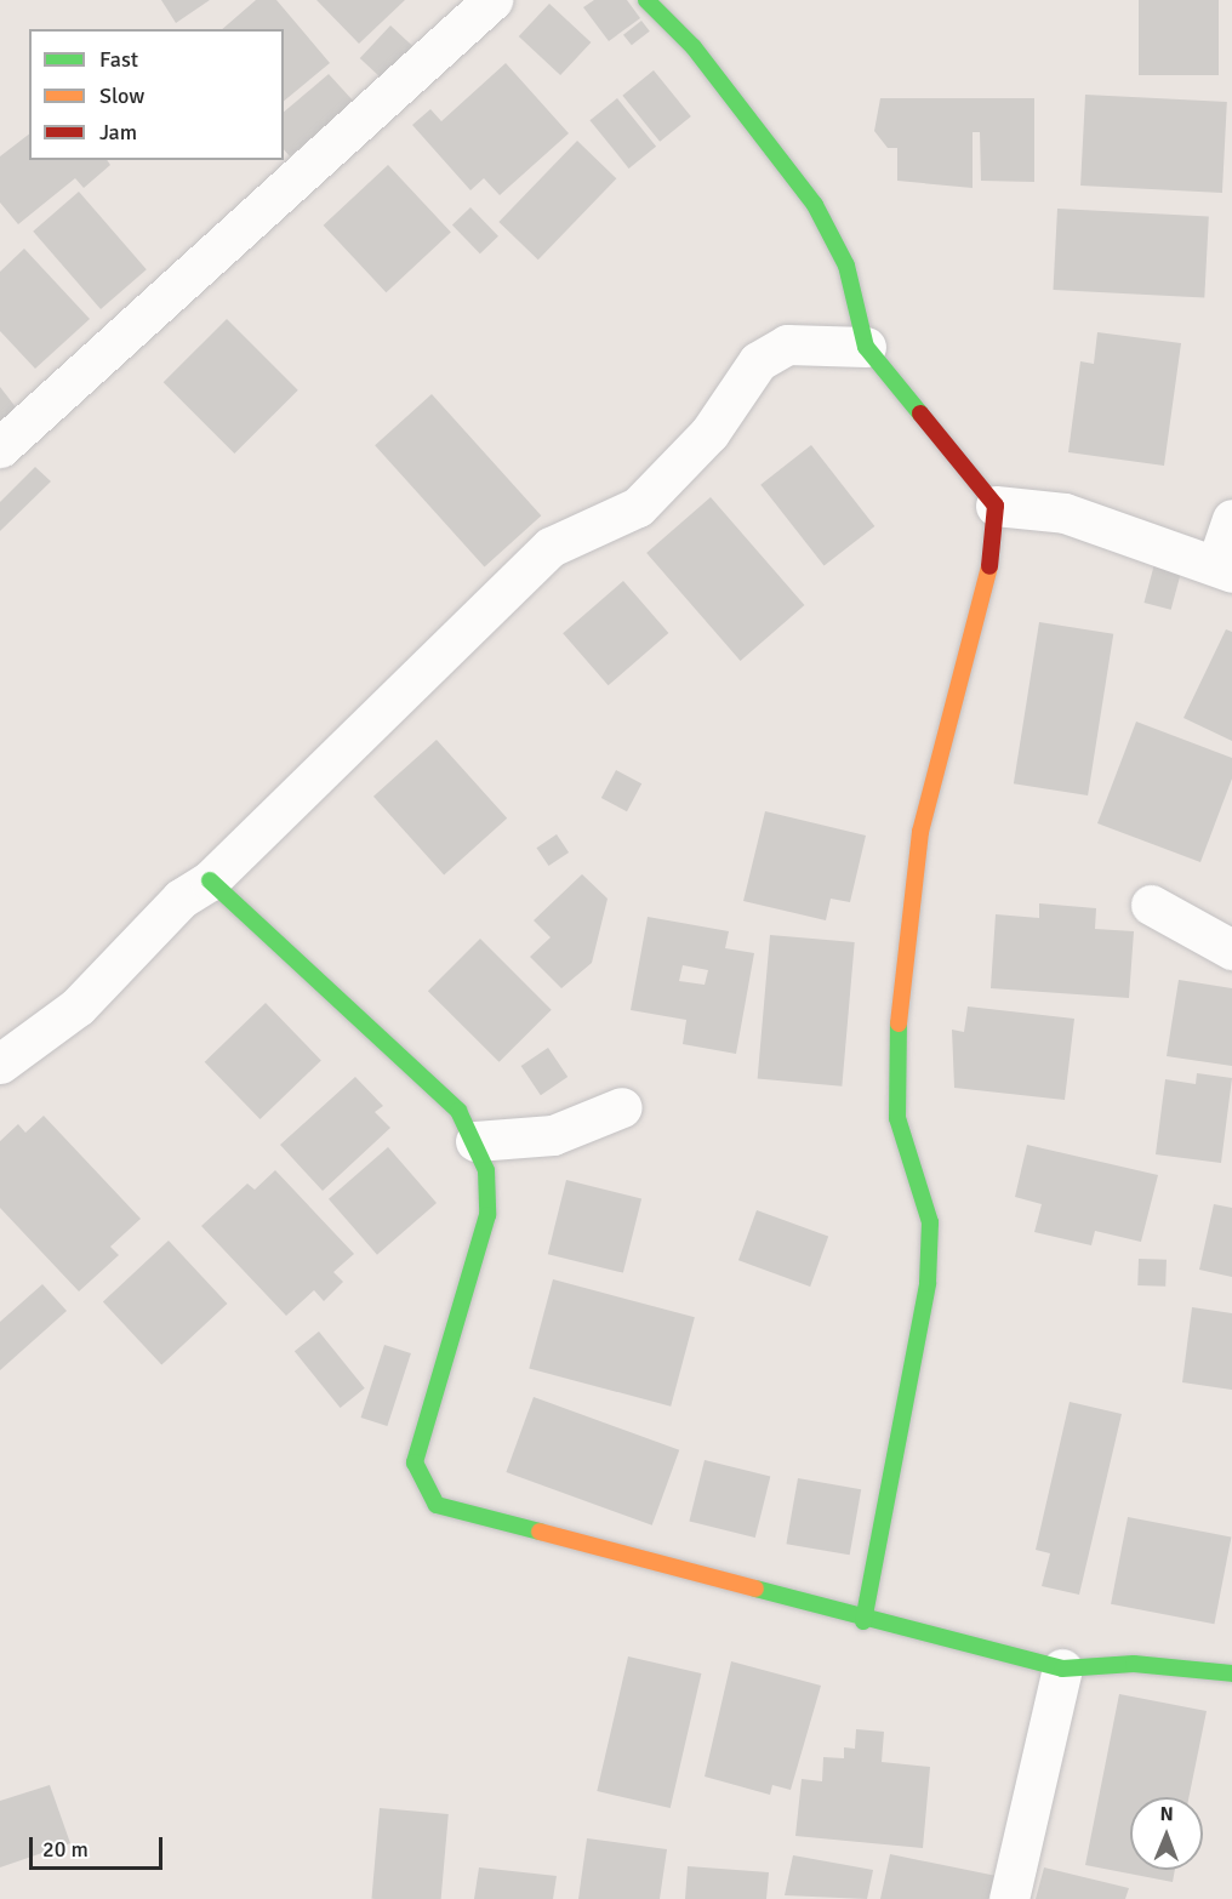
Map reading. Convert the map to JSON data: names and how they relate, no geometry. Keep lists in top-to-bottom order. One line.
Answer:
{"legend":["Fast","Slow","Jam"],"scale_bar":"20 m","north":"top"}
